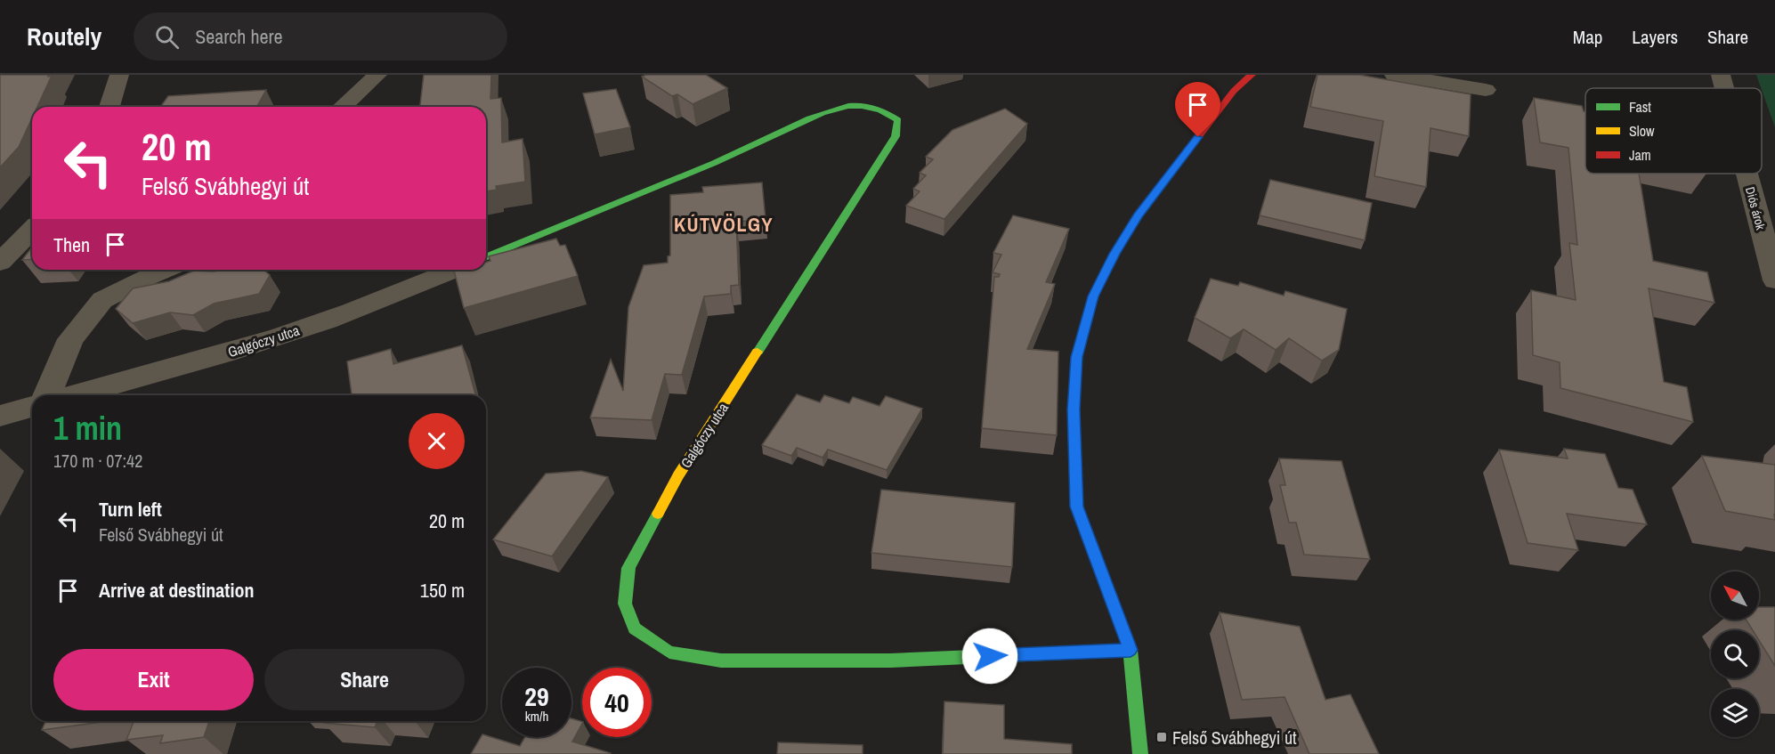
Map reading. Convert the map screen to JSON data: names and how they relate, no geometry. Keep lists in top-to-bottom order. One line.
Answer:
{"streets":{"street":["Diós árok","Galgóczy utca"]},"districts":["KÚTVÖLGY"],"places":{"transit":["Felső Svábhegyi út"]},"legend":["Fast","Slow","Jam"],"north":"top left","page":{"header":"Routely","search":"Search here","nav":["Map","Layers","Share"],"turn":["20 m","Felső Svábhegyi út"],"then":"Then","heading":["1 min","170 m · 07:42"],"list":[{"name":"Turn left","note":"Felső Svábhegyi út","value":"20 m"},{"name":"Arrive at destination","value":"150 m"}],"buttons":["Exit","Share"],"speed":"29 km/h","limit":"40"}}
